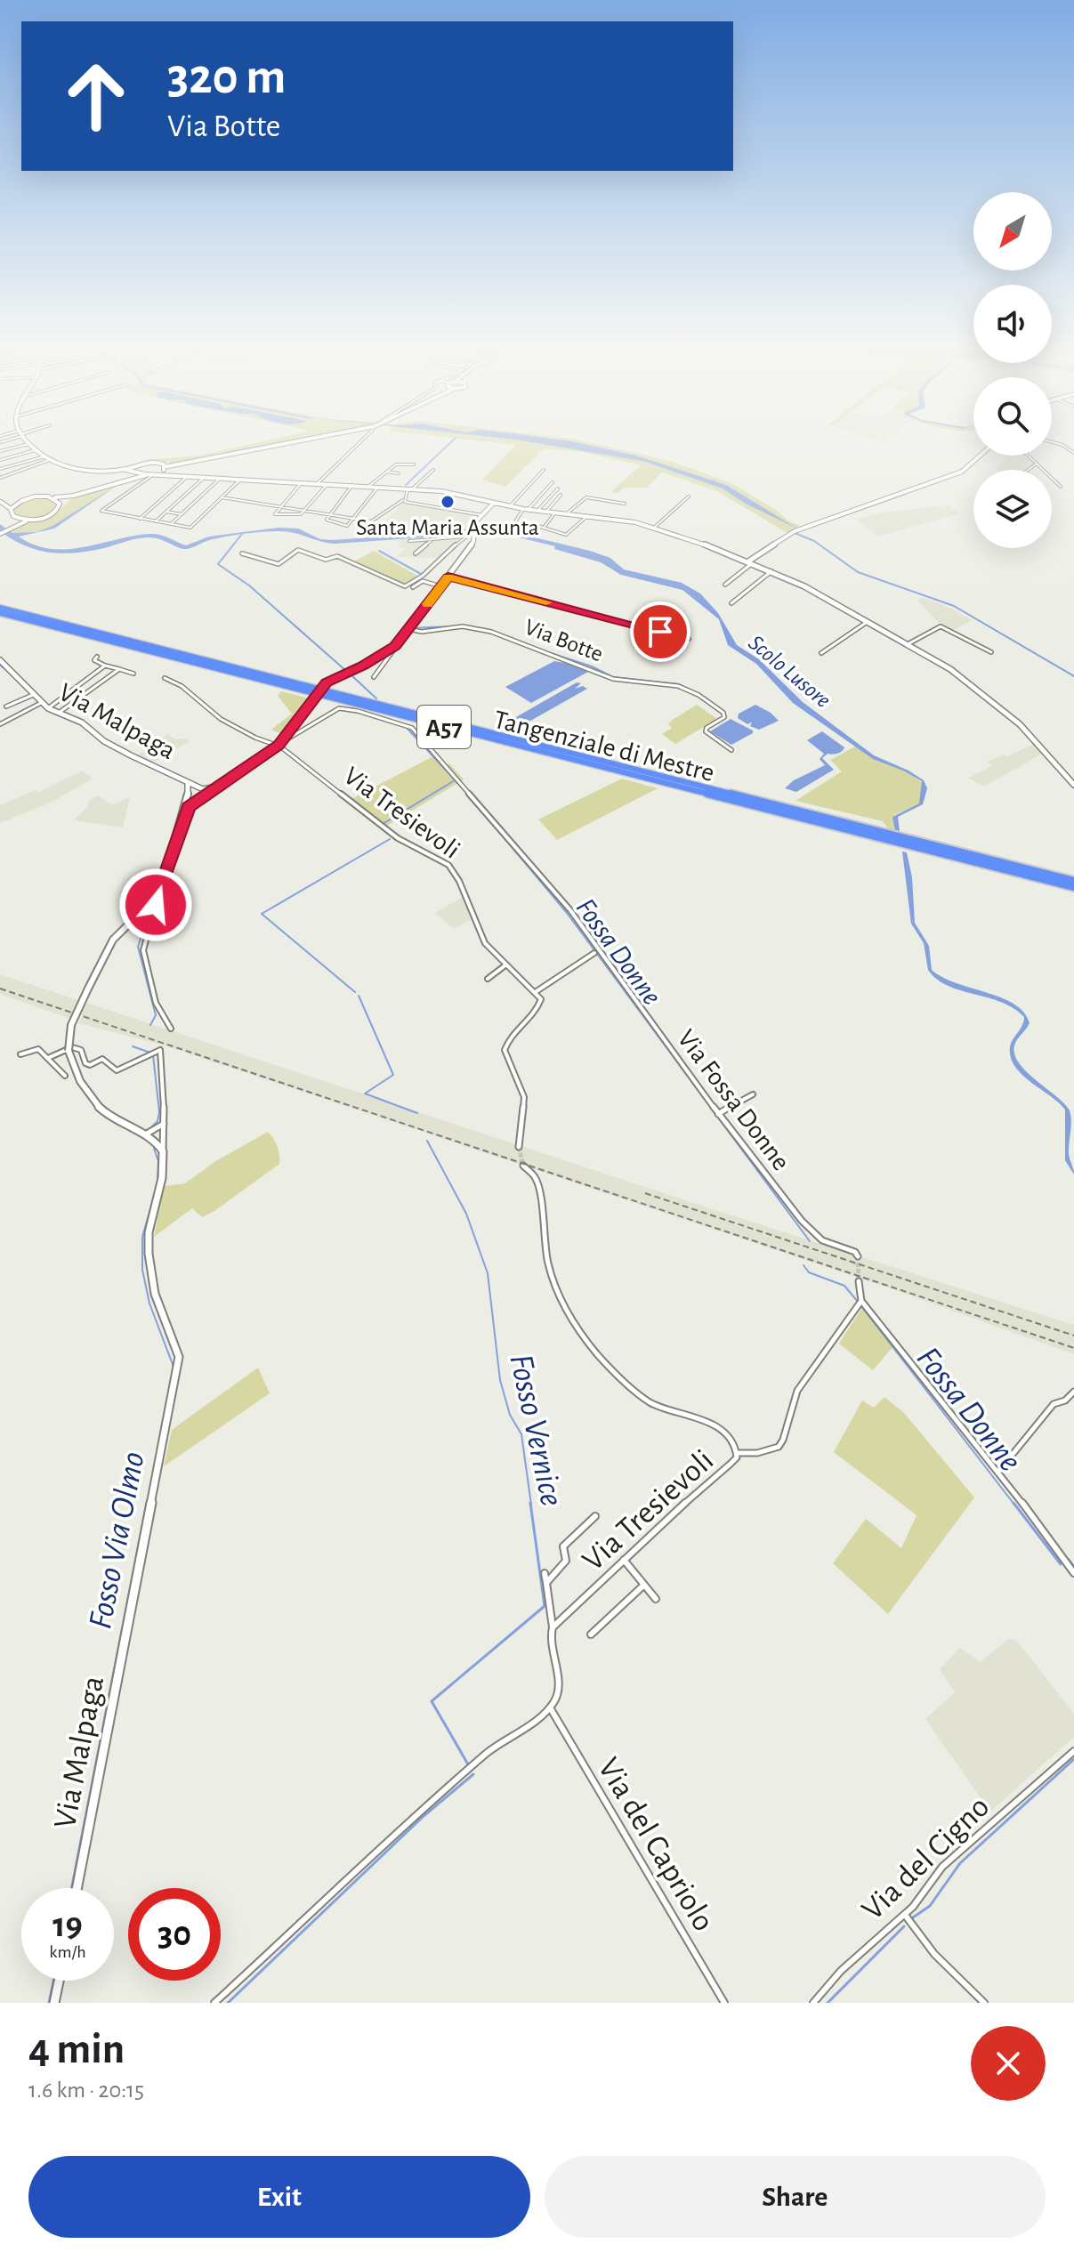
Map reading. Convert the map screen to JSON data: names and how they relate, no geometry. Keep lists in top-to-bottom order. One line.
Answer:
{"streets":{"highway":["A57","Tangenziale di Mestre"],"street":["Via Botte","Via Malpaga","Via Tresievoli","Via Fossa Donne","Via del Capriolo","Via del Cigno"]},"crossings":[["Via Tresievoli","Via del Capriolo"]],"water":["Scolo Lusore","Fossa Donne","Fosso Vernice","Fosso Via Olmo"],"places":["Santa Maria Assunta"],"north":"bottom left","page":{"turn":["320 m","Via Botte"],"speed":"19 km/h","limit":"30","heading":["4 min","1.6 km · 20:15"],"buttons":["Exit","Share"]}}
